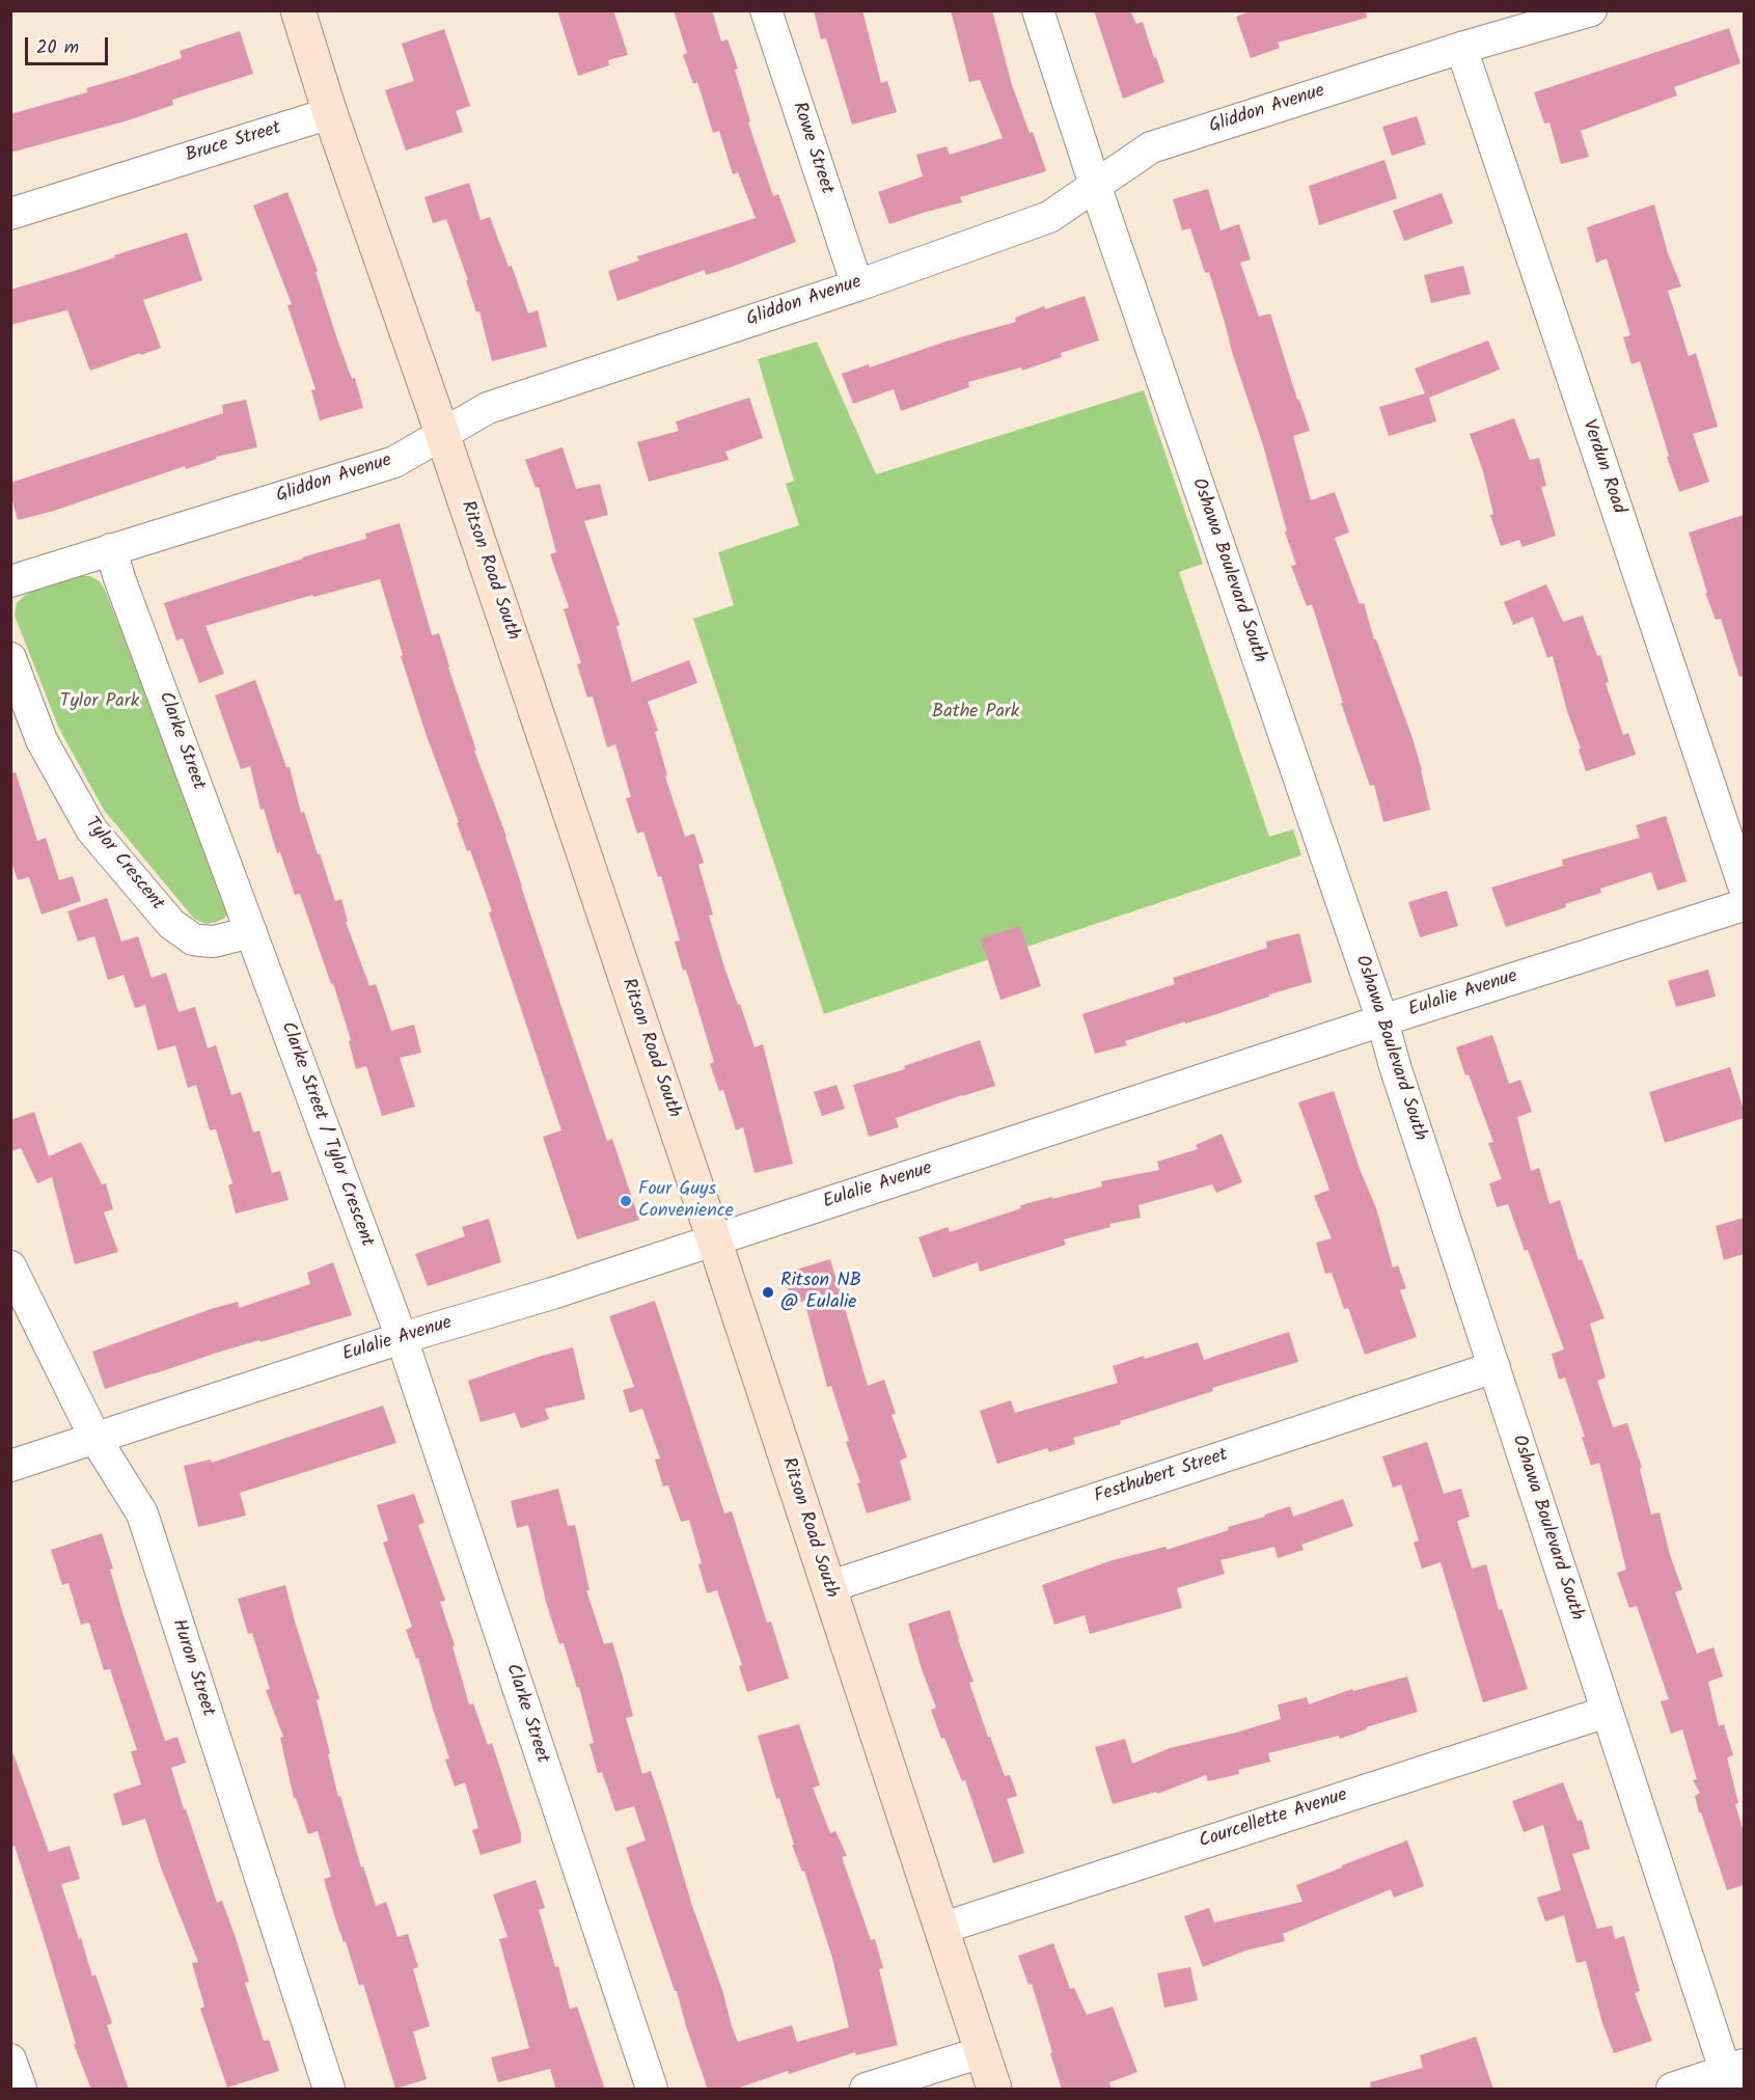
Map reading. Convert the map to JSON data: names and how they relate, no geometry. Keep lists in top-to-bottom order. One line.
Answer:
{"streets":{"main road":["Ritson Road South"],"street":["Gliddon Avenue","Bruce Street","Rowe Street","Verdun Road","Oshawa Boulevard South","Clarke Street","Tylor Crescent","Eulalie Avenue","Clarke Street / Tylor Crescent","Festhubert Street","Huron Street","Courcellette Avenue"]},"crossings":[["Gliddon Avenue","Rowe Street"],["Gliddon Avenue","Verdun Road"],["Gliddon Avenue","Ritson Road South"],["Gliddon Avenue","Oshawa Boulevard South"],["Gliddon Avenue","Clarke Street"],["Bruce Street","Ritson Road South"],["Ritson Road South","Eulalie Avenue"],["Ritson Road South","Festhubert Street"],["Ritson Road South","Courcellette Avenue"],["Oshawa Boulevard South","Eulalie Avenue"],["Oshawa Boulevard South","Festhubert Street"],["Oshawa Boulevard South","Courcellette Avenue"],["Clarke Street","Tylor Crescent"],["Clarke Street","Eulalie Avenue"],["Clarke Street","Clarke Street / Tylor Crescent"],["Tylor Crescent","Clarke Street / Tylor Crescent"],["Eulalie Avenue","Clarke Street / Tylor Crescent"],["Eulalie Avenue","Huron Street"]],"parks":["Tylor Park","Bathe Park"],"places":["Four Guys Convenience","Ritson NB @ Eulalie"],"scale_bar":"20 m"}
